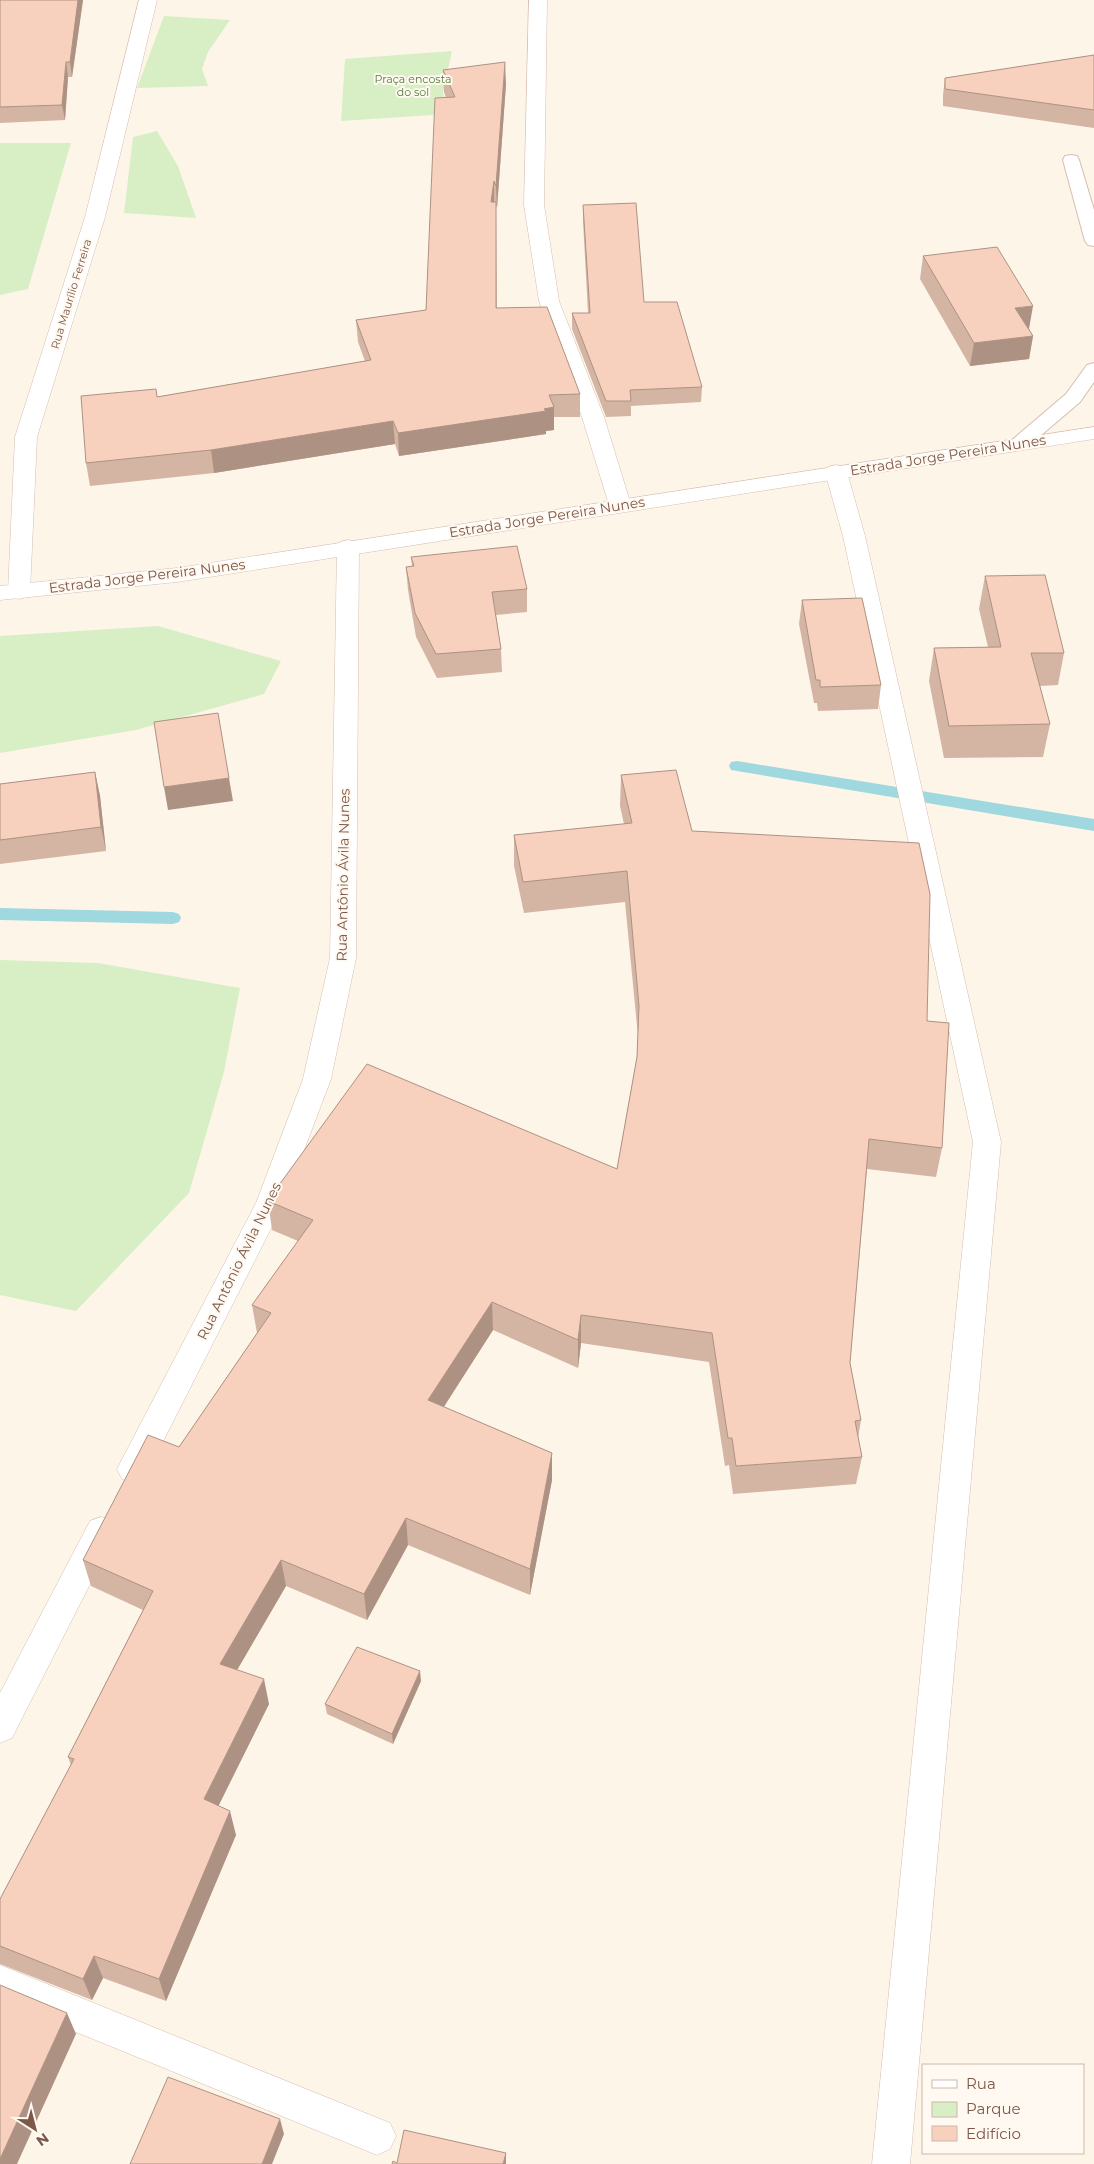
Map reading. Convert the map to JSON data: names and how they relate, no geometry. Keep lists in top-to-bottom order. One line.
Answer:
{"streets":{"street":["Rua Maurílio Ferreira","Estrada Jorge Pereira Nunes","Rua Antônio Ávila Nunes"]},"crossings":[["Rua Maurílio Ferreira","Estrada Jorge Pereira Nunes"],["Estrada Jorge Pereira Nunes","Rua Antônio Ávila Nunes"]],"parks":["Praça encosta do sol"],"legend":["Rua","Parque","Edifício"],"north":"bottom right"}
